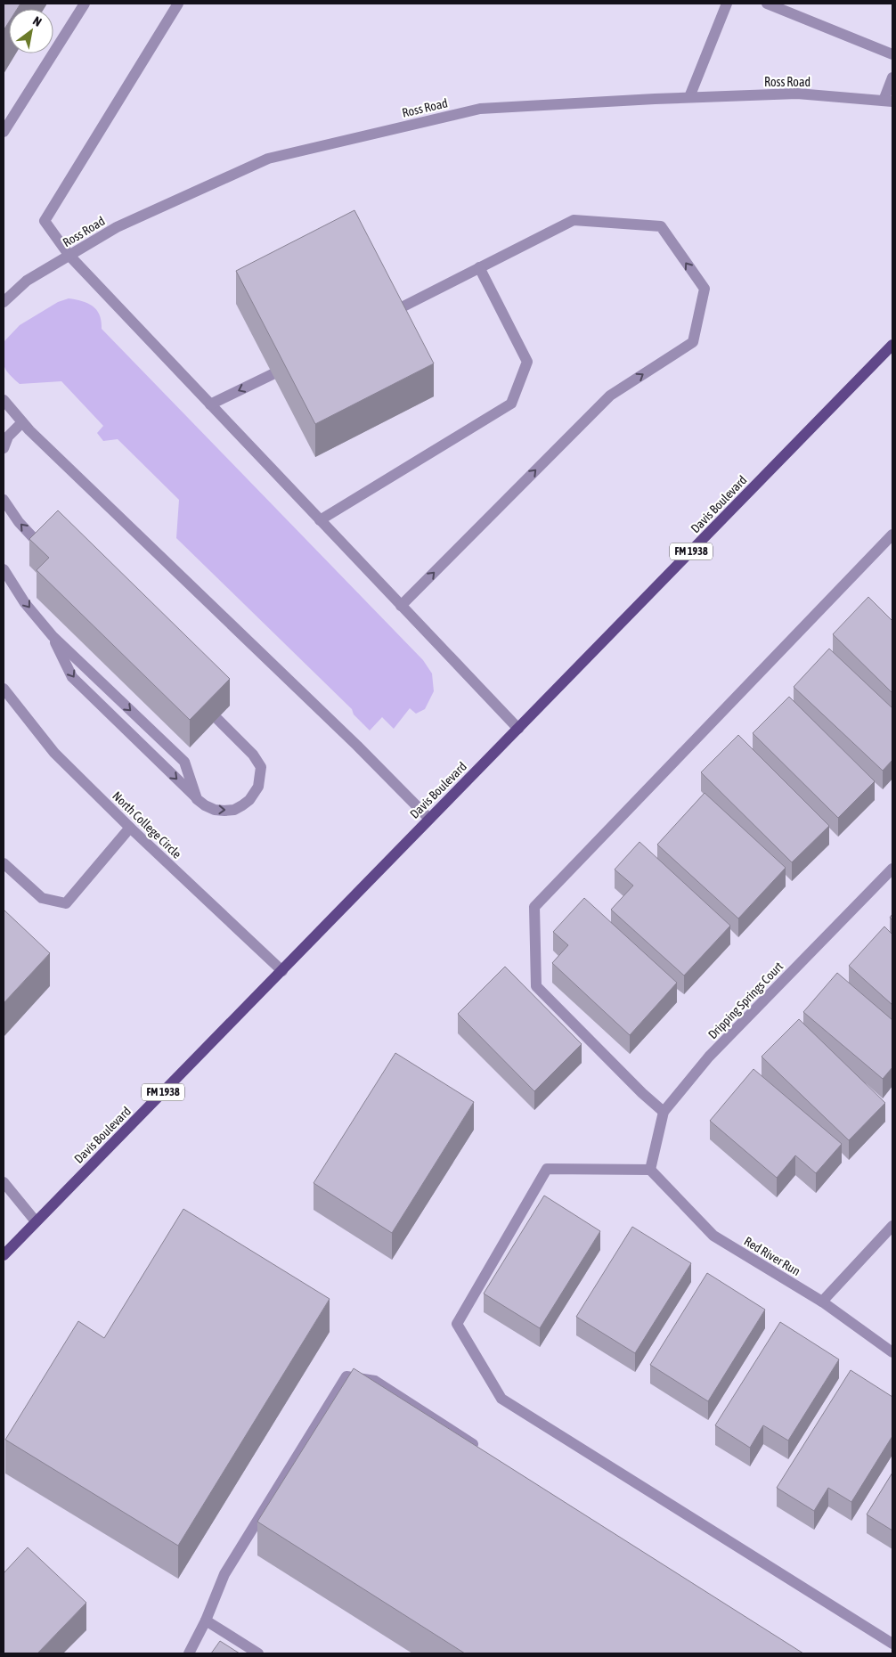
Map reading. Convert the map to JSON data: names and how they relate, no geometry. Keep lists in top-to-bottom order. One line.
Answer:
{"streets":{"main road":["Davis Boulevard","FM 1938"],"street":["Ross Road","North College Circle","Dripping Springs Court","Red River Run"]},"crossings":[["Davis Boulevard","North College Circle"],["Dripping Springs Court","Red River Run"]],"north":"top right"}
